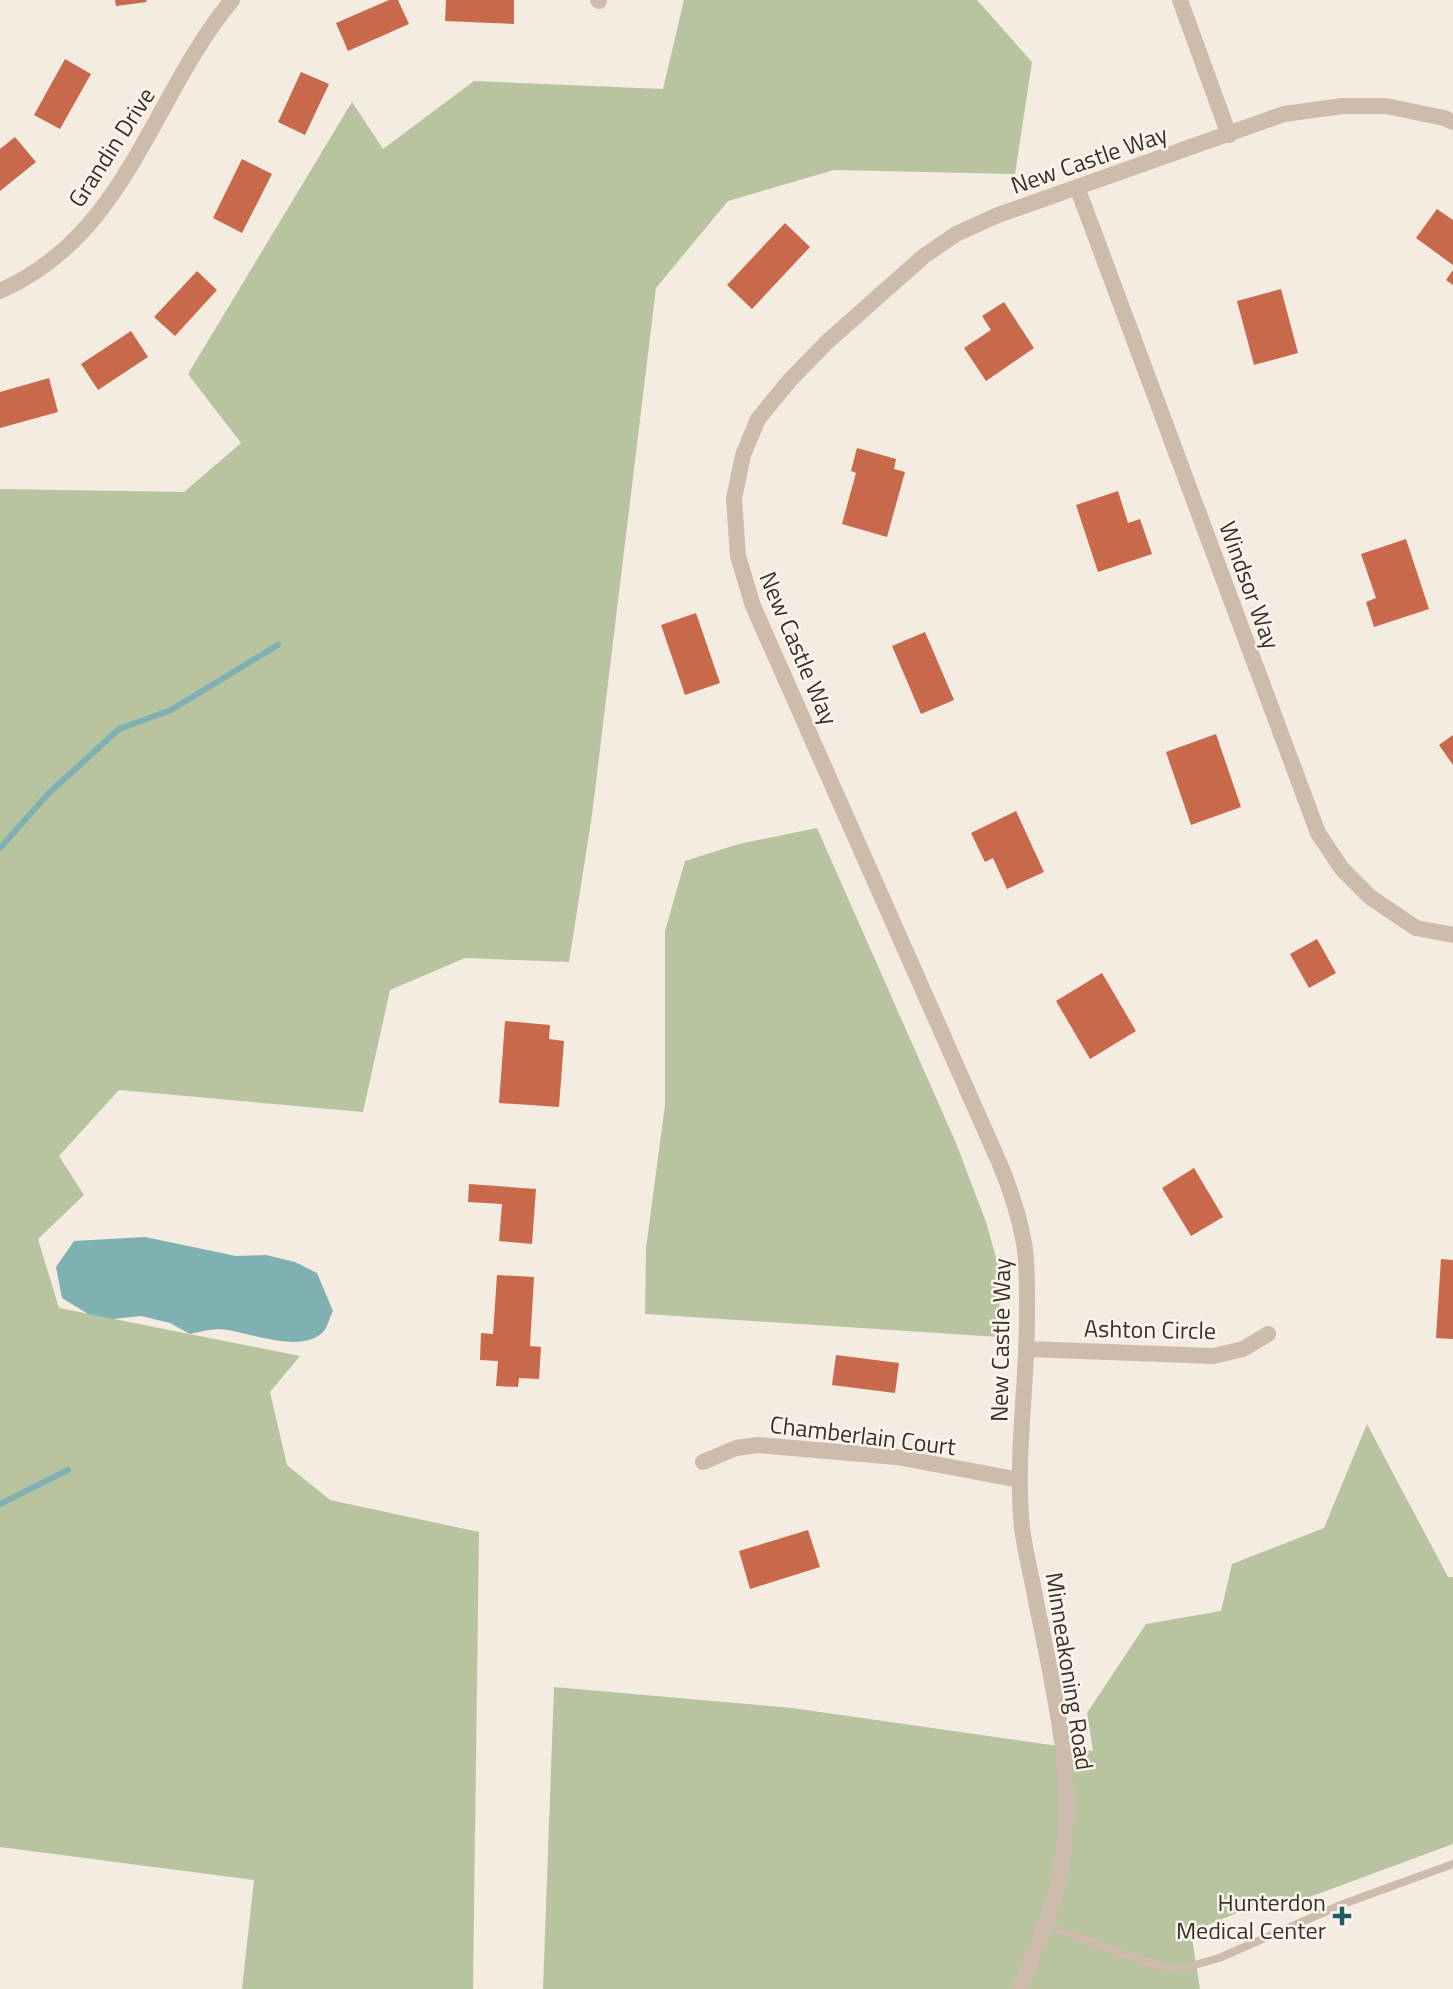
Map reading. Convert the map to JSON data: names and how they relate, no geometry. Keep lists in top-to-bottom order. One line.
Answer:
{"streets":{"street":["Grandin Drive","New Castle Way","Windsor Way","Ashton Circle","Chamberlain Court","Minneakoning Road"]},"crossings":[["New Castle Way","Windsor Way"],["New Castle Way","Ashton Circle"],["New Castle Way","Chamberlain Court"],["New Castle Way","Minneakoning Road"],["Chamberlain Court","Minneakoning Road"]],"places":{"health":["Hunterdon Medical Center"]}}
